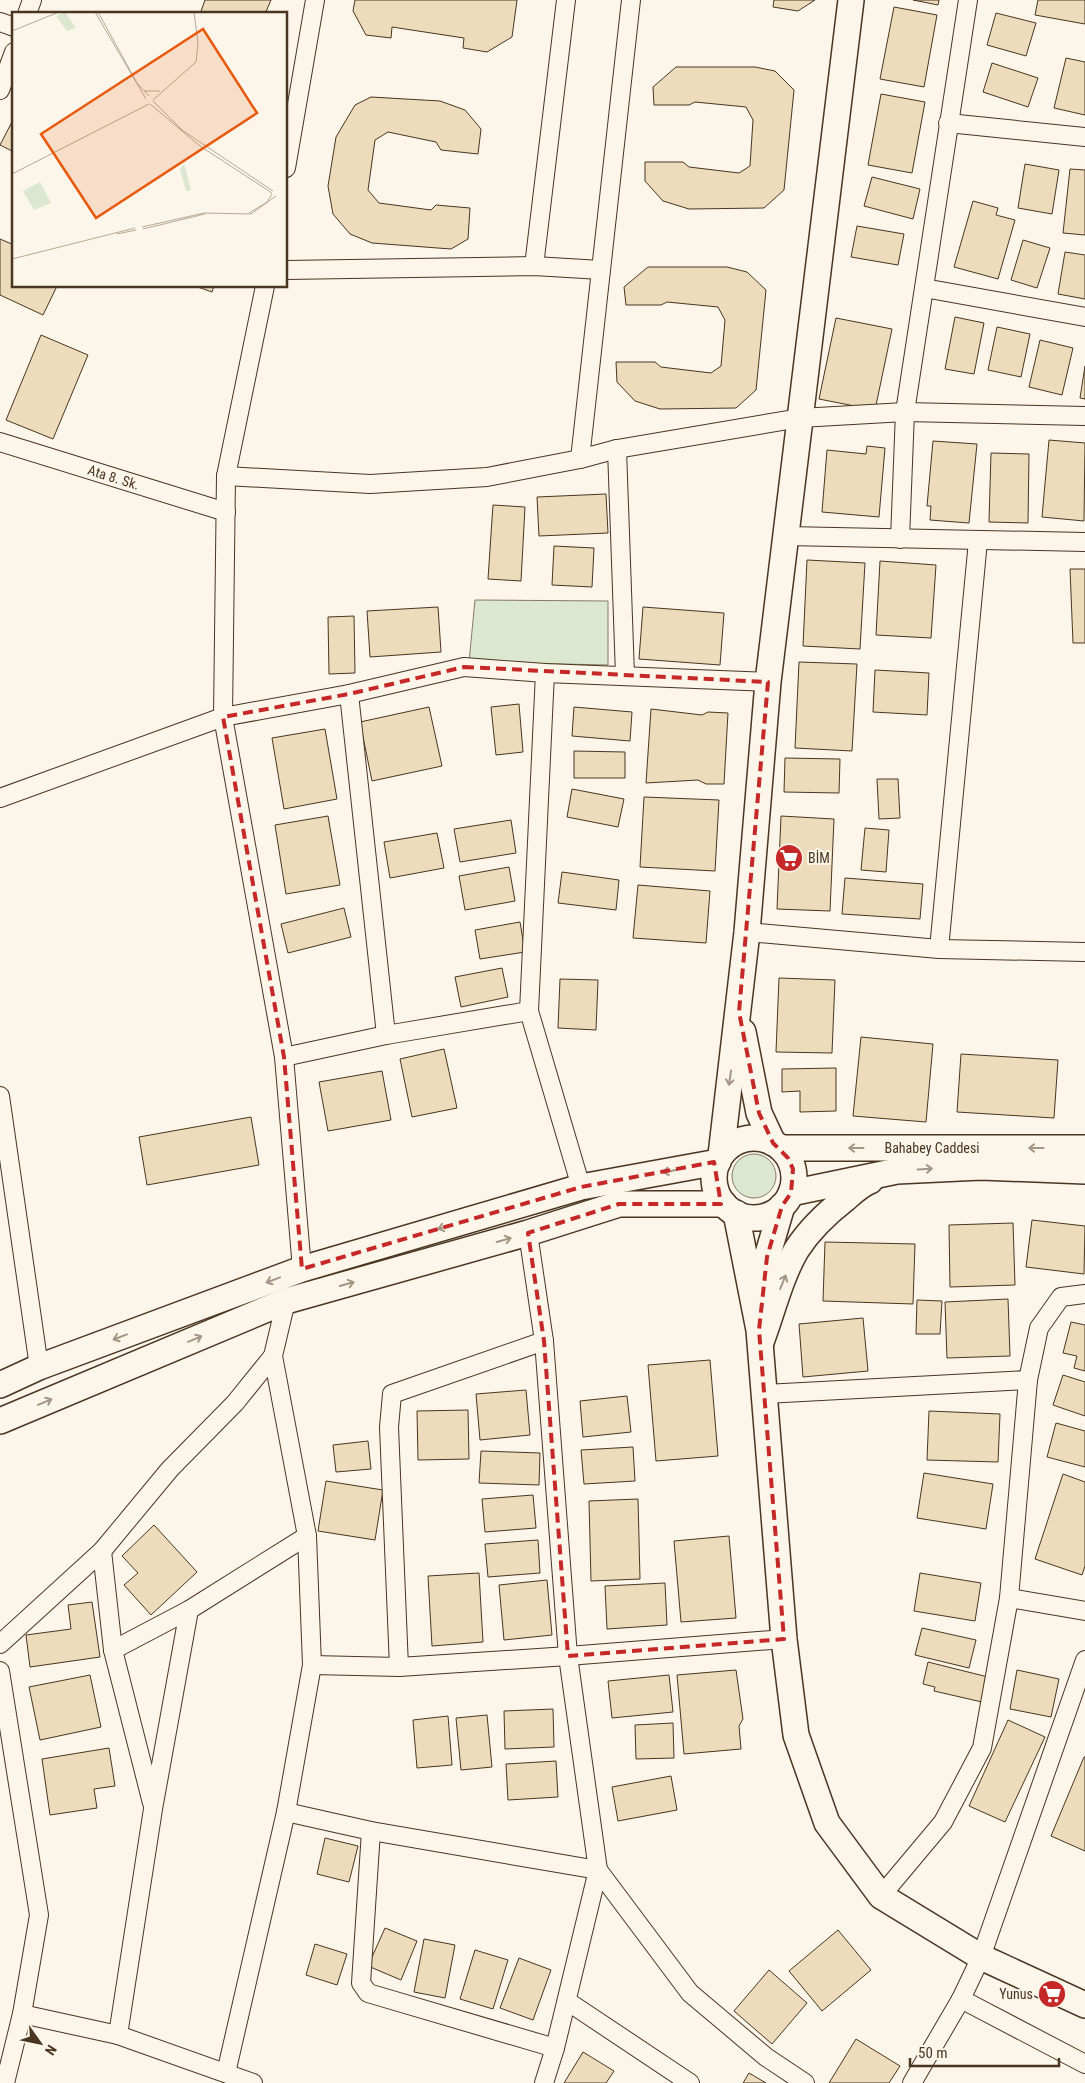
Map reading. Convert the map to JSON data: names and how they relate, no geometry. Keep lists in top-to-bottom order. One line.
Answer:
{"streets":{"street":["Ata 8. Sk.","Bahabey Caddesi"]},"places":{"supermarket":["BİM","Yunus"]},"scale_bar":"50 m","north":"bottom right"}
